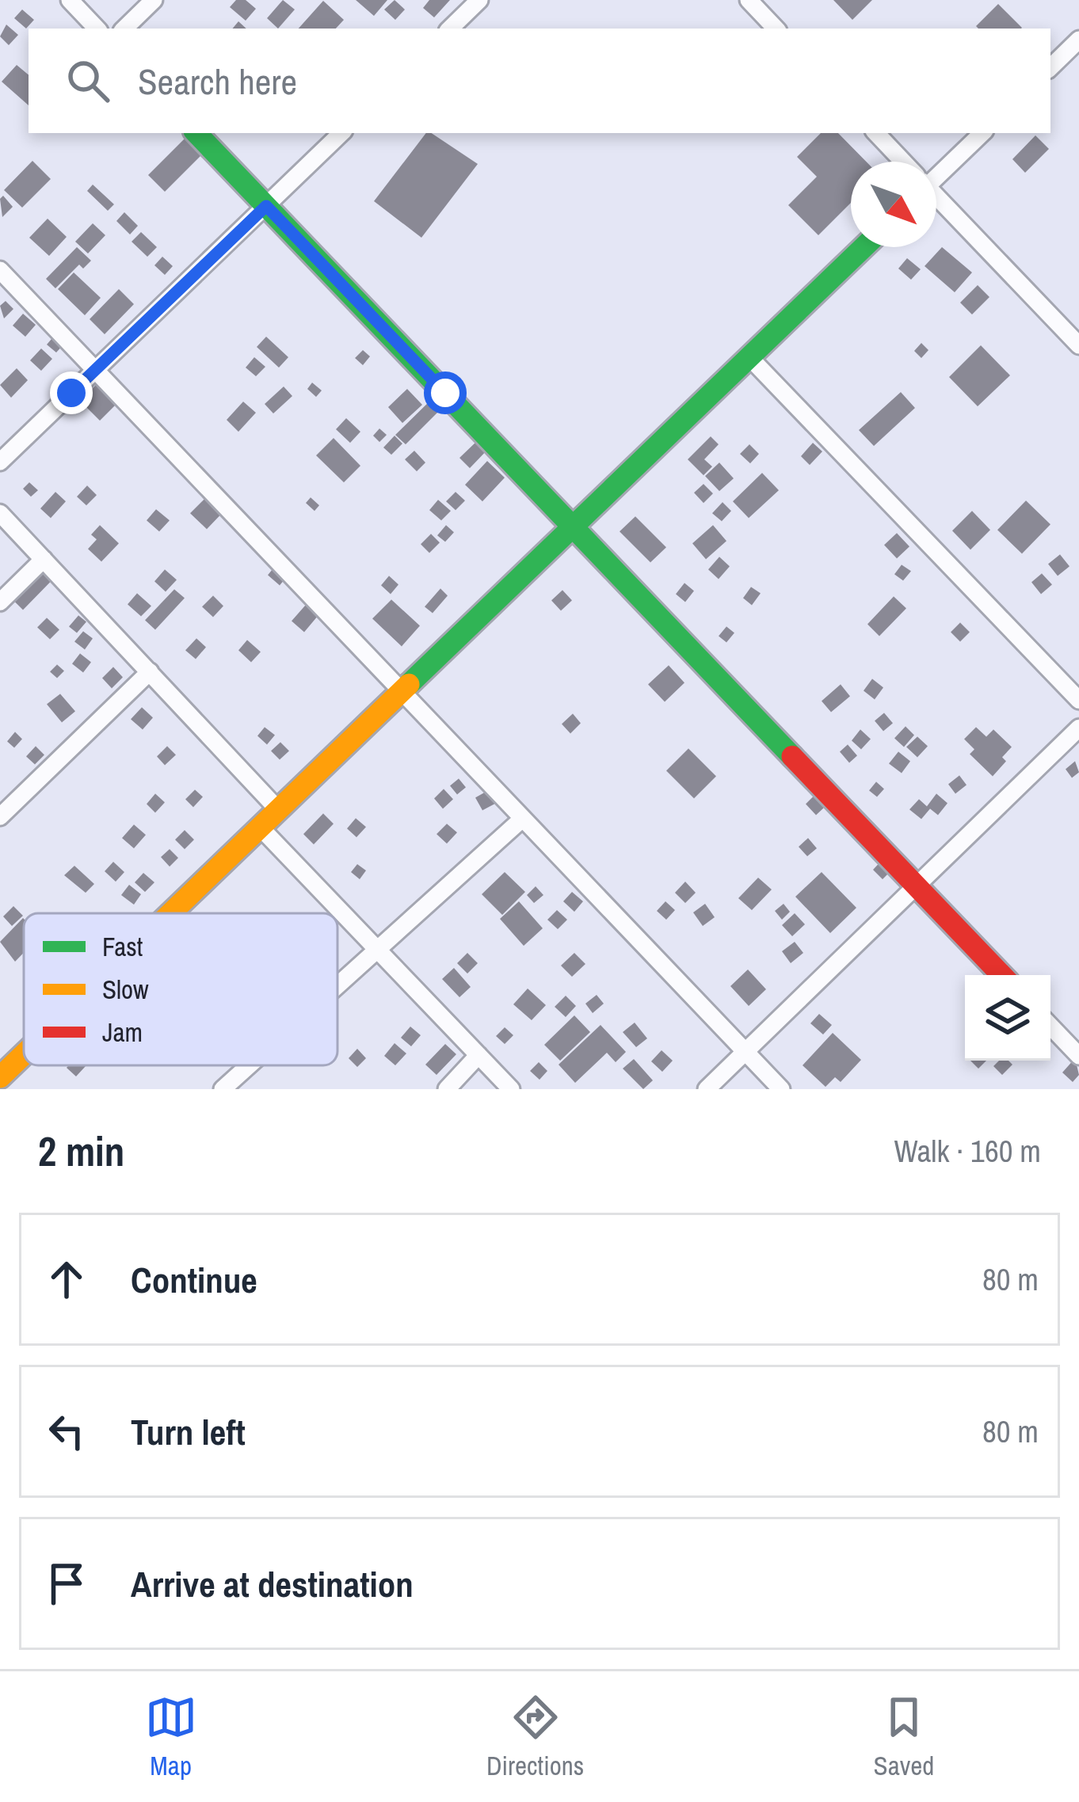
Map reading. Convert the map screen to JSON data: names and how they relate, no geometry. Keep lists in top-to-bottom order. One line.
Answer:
{"legend":["Fast","Slow","Jam"],"north":"bottom right","page":{"search":"Search here","heading":["2 min","Walk · 160 m"],"list":[["Continue","80 m"],["Turn left","80 m"],"Arrive at destination"],"nav":["Map","Directions","Saved"]}}
